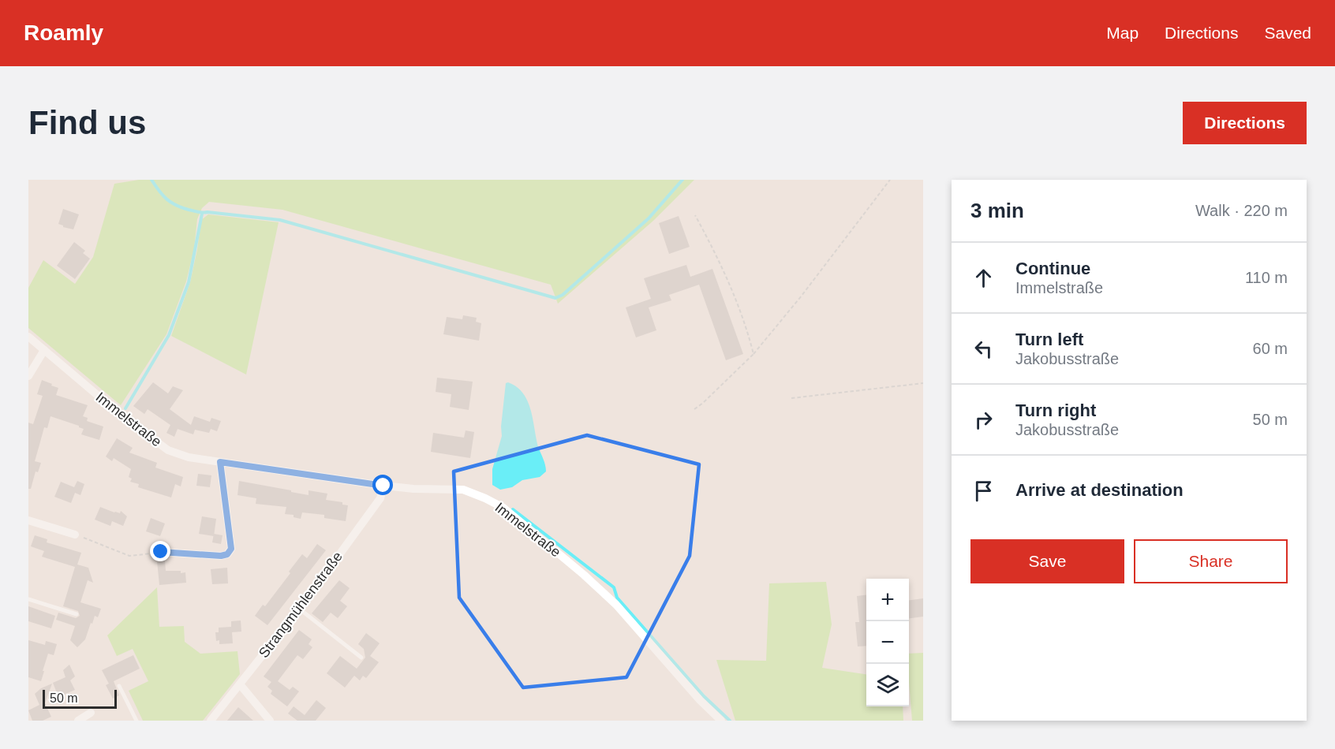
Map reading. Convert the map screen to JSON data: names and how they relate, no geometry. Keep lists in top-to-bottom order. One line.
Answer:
{"streets":{"street":["Immelstraße","Strangmühlenstraße"]},"crossings":[["Immelstraße","Strangmühlenstraße"]],"scale_bar":"50 m","page":{"header":"Roamly","nav":["Map","Directions","Saved"],"buttons":["Directions",["Save","Share"]],"title":"Find us","heading":["3 min","Walk · 220 m"],"list":[["Continue","Immelstraße","110 m"],["Turn left","Jakobusstraße","60 m"],["Turn right","Jakobusstraße","50 m"],"Arrive at destination"],"map_buttons":["+","−"],"scale":"50 m"}}
